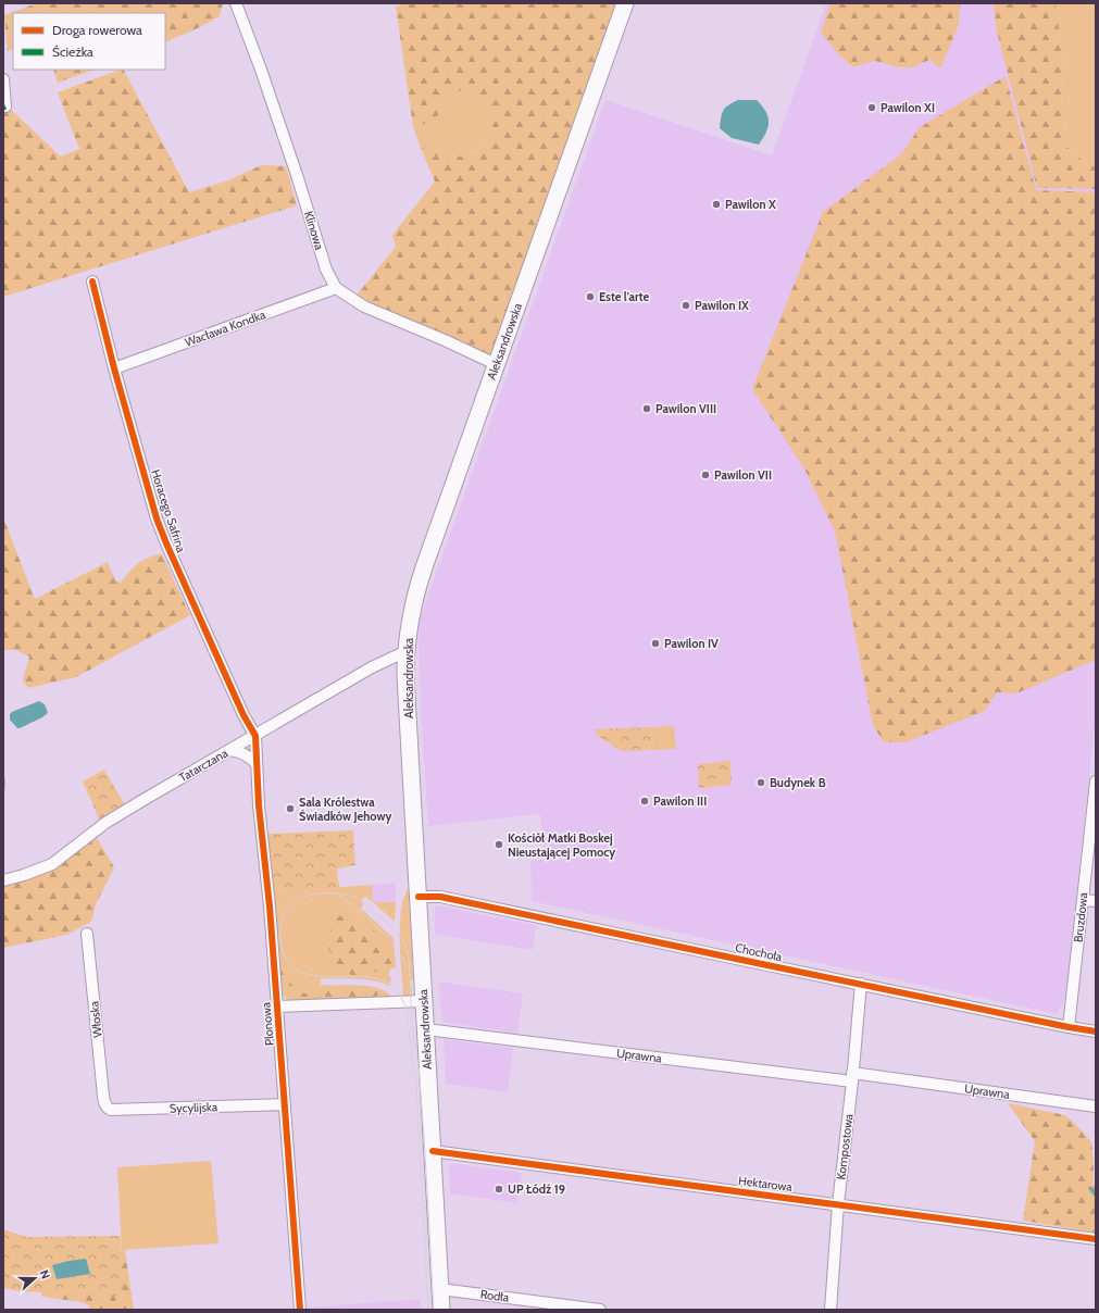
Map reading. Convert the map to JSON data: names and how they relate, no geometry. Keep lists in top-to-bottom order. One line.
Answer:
{"streets":{"main road":["Aleksandrowska"],"street":["Klinowa","Wacława Kondka","Horacego Safrina","Tatarczana","Bruzdowa","Chochoła","Włoska","Plonowa","Uprawna","Sycylijska","Kompostowa","Hektarowa","Rodła"]},"crossings":[["Klinowa","Wacława Kondka"],["Klinowa","Aleksandrowska"],["Wacława Kondka","Horacego Safrina"],["Aleksandrowska","Tatarczana"],["Aleksandrowska","Chochoła"],["Aleksandrowska","Plonowa"],["Aleksandrowska","Uprawna"],["Aleksandrowska","Hektarowa"],["Aleksandrowska","Rodła"],["Horacego Safrina","Tatarczana"],["Horacego Safrina","Plonowa"],["Tatarczana","Plonowa"],["Bruzdowa","Chochoła"],["Chochoła","Kompostowa"],["Włoska","Sycylijska"],["Plonowa","Sycylijska"],["Uprawna","Kompostowa"],["Kompostowa","Hektarowa"]],"places":["Pawilon XI","Pawilon X","Este l'arte","Pawilon IX","Pawilon VIII","Pawilon VII","Pawilon IV","Budynek B","Pawilon III","Sala Królestwa Świadków Jehowy","Kościół Matki Boskej Nieustającej Pomocy","UP Łódź 19"],"legend":["Droga rowerowa","Ścieżka"],"north":"right"}
